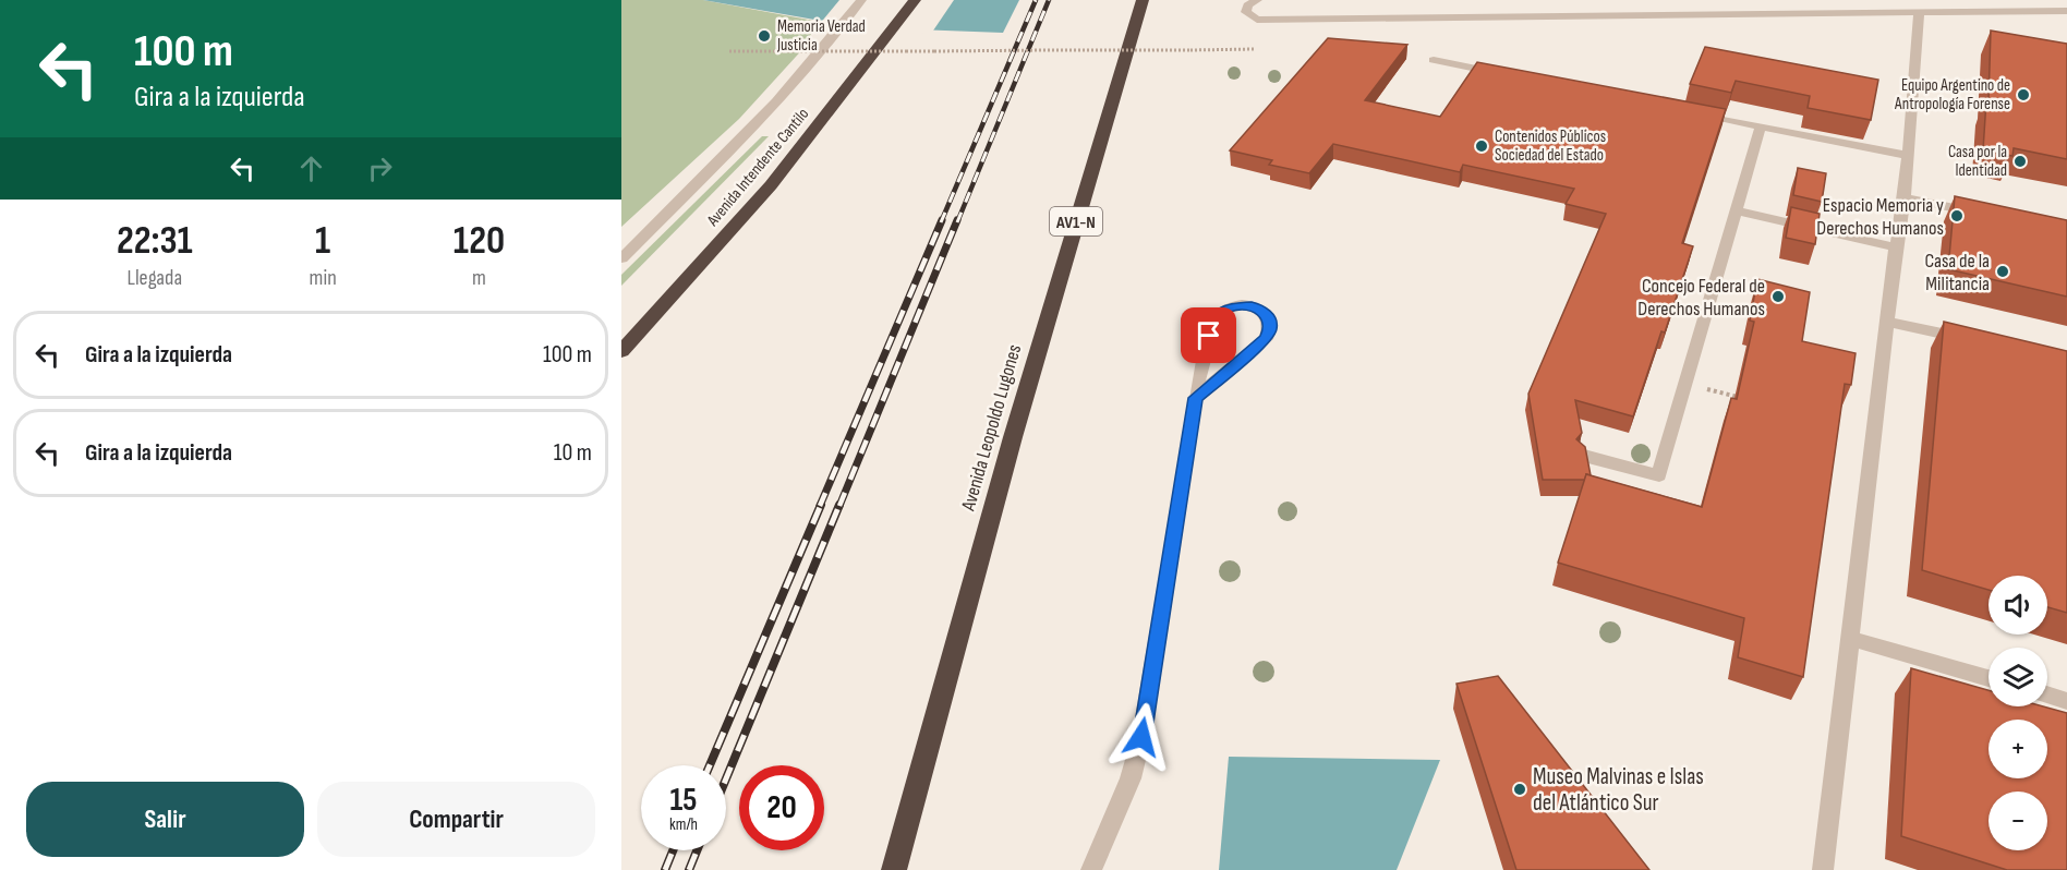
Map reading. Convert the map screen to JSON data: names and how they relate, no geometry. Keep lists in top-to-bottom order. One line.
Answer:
{"streets":{"highway":["Avenida Intendente Cantilo","AV1-N","Avenida Leopoldo Lugones"]},"places":["Memoria Verdad Justicia","Equipo Argentino de Antropología Forense","Contenidos Públicos Sociedad del Estado","Casa por la Identidad","Espacio Memoria y Derechos Humanos","Casa de la Militancia","Concejo Federal de Derechos Humanos","Museo Malvinas e Islas del Atlántico Sur"],"page":{"turn":["100 m","Gira a la izquierda"],"eta":["22:31","Llegada","1","min","120","m"],"list":[{"name":"Gira a la izquierda","value":"100 m"},{"name":"Gira a la izquierda","value":"10 m"}],"map_buttons":["+","−"],"speed":"15 km/h","limit":"20","buttons":["Salir","Compartir"]}}
